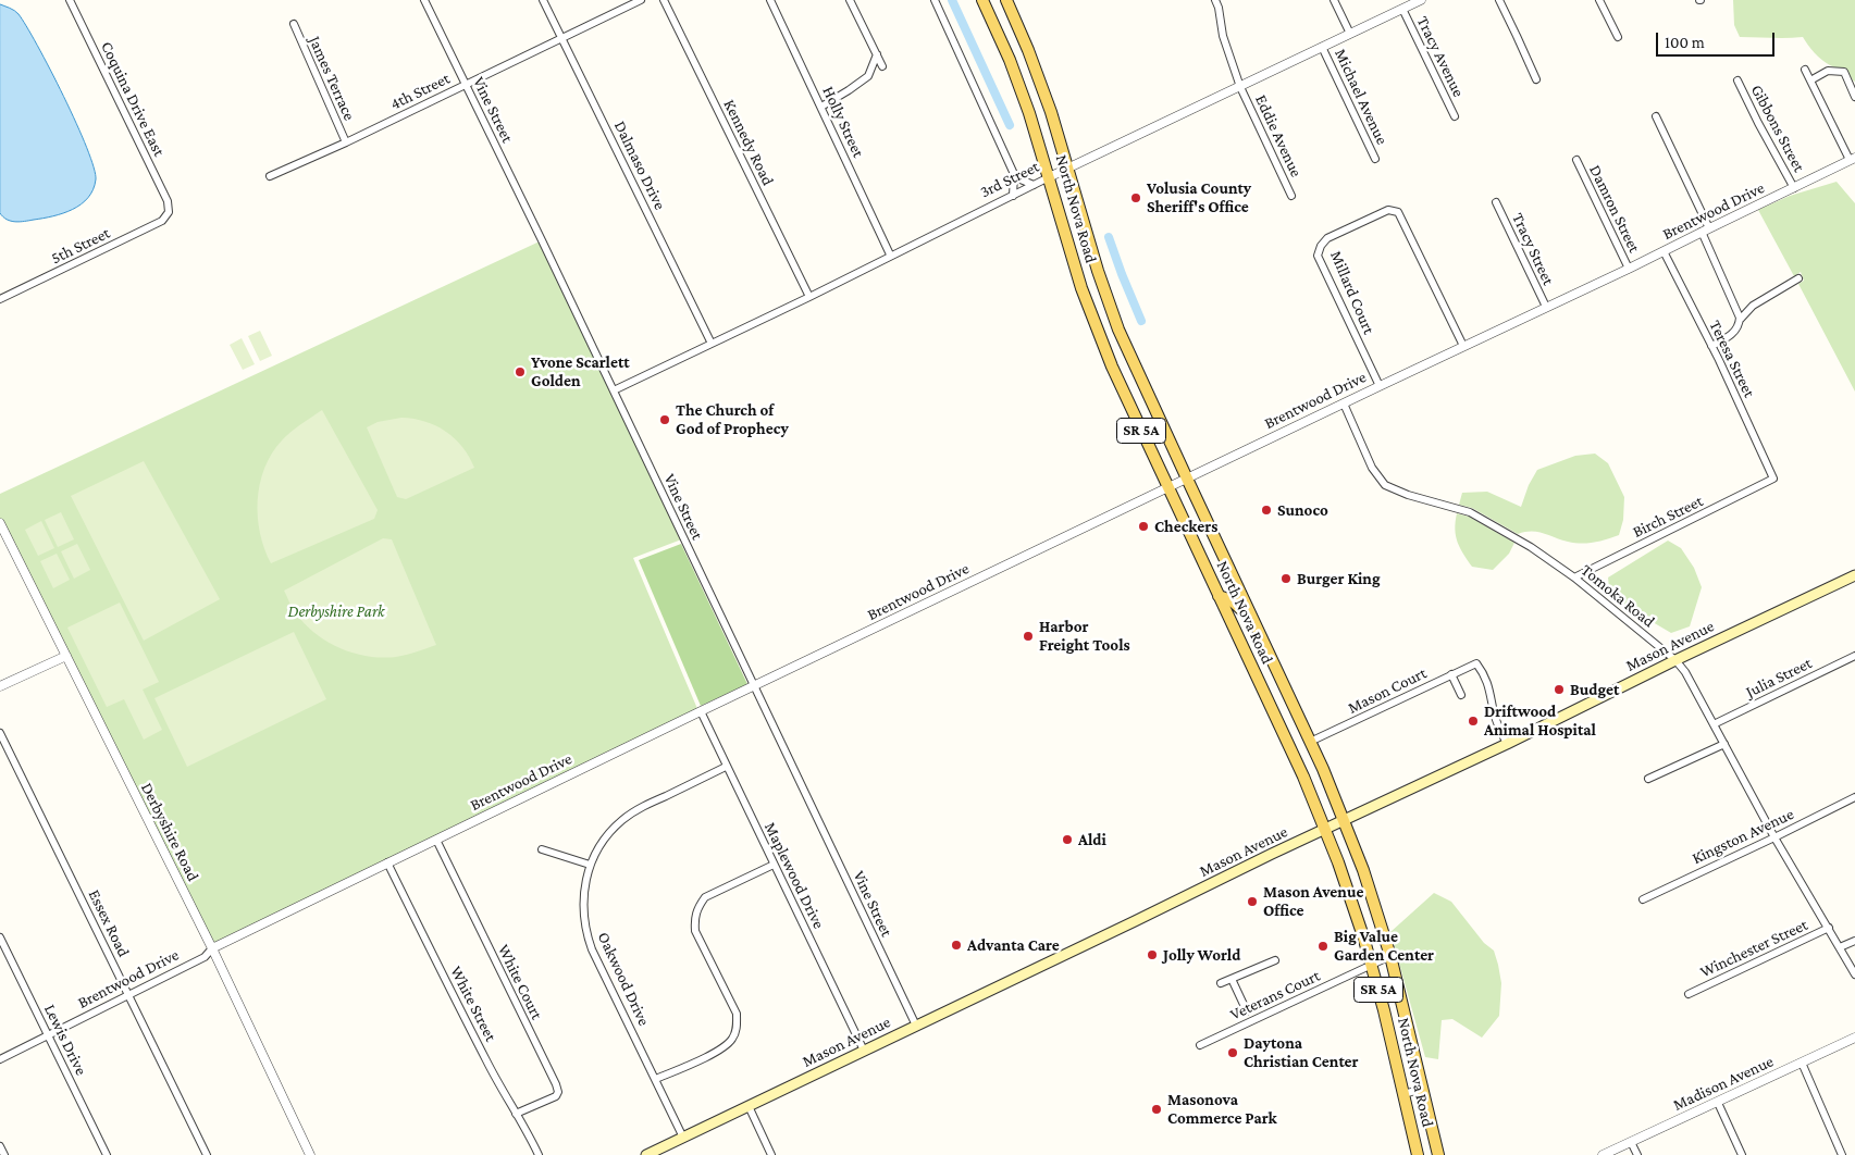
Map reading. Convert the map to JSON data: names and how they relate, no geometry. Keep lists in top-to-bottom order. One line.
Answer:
{"streets":{"main road":["North Nova Road","SR 5A","Mason Avenue"],"street":["Tracy Avenue","James Terrace","4th Street","Michael Avenue","Coquina Drive East","Vine Street","Holly Street","Gibbons Street","Eddie Avenue","Kennedy Road","Dalmaso Drive","3rd Street","Damron Street","Brentwood Drive","5th Street","Tracy Street","Millard Court","Teresa Street","Birch Street","Tomoka Road","Julia Street","Mason Court","Derbyshire Road","Kingston Avenue","Maplewood Drive","Essex Road","Winchester Street","Oakwood Drive","White Court","Veterans Court","White Street","Lewis Drive","Madison Avenue"]},"crossings":[["Tracy Avenue","3rd Street"],["James Terrace","4th Street"],["4th Street","Vine Street"],["4th Street","Dalmaso Drive"],["Michael Avenue","3rd Street"],["Coquina Drive East","5th Street"],["Vine Street","3rd Street"],["Vine Street","Brentwood Drive"],["Vine Street","Mason Avenue"],["Holly Street","3rd Street"],["Gibbons Street","Brentwood Drive"],["Eddie Avenue","3rd Street"],["Kennedy Road","3rd Street"],["Dalmaso Drive","3rd Street"],["3rd Street","North Nova Road"],["North Nova Road","Brentwood Drive"],["North Nova Road","Mason Avenue"],["North Nova Road","Mason Court"],["North Nova Road","Veterans Court"],["Damron Street","Brentwood Drive"],["Brentwood Drive","Tracy Street"],["Brentwood Drive","Millard Court"],["Brentwood Drive","Teresa Street"],["Brentwood Drive","Tomoka Road"],["Brentwood Drive","Derbyshire Road"],["Brentwood Drive","Maplewood Drive"],["Brentwood Drive","Essex Road"],["Brentwood Drive","White Court"],["Brentwood Drive","White Street"],["Brentwood Drive","Lewis Drive"],["Teresa Street","Birch Street"],["Birch Street","Tomoka Road"],["Tomoka Road","Mason Avenue"],["Tomoka Road","Julia Street"],["Tomoka Road","Kingston Avenue"],["Tomoka Road","Winchester Street"],["Mason Avenue","Mason Court"],["Mason Avenue","Maplewood Drive"],["Mason Avenue","Oakwood Drive"],["Maplewood Drive","Oakwood Drive"],["White Court","White Street"]],"parks":["Derbyshire Park"],"places":["Volusia County Sheriff's Office","Yvone Scarlett Golden","The Church of God of Prophecy","Sunoco","Checkers","Burger King","Harbor Freight Tools","Budget","Driftwood Animal Hospital","Aldi","Mason Avenue Office","Advanta Care","Big Value Garden Center","Jolly World","Daytona Christian Center","Masonova Commerce Park"],"scale_bar":"100 m"}
